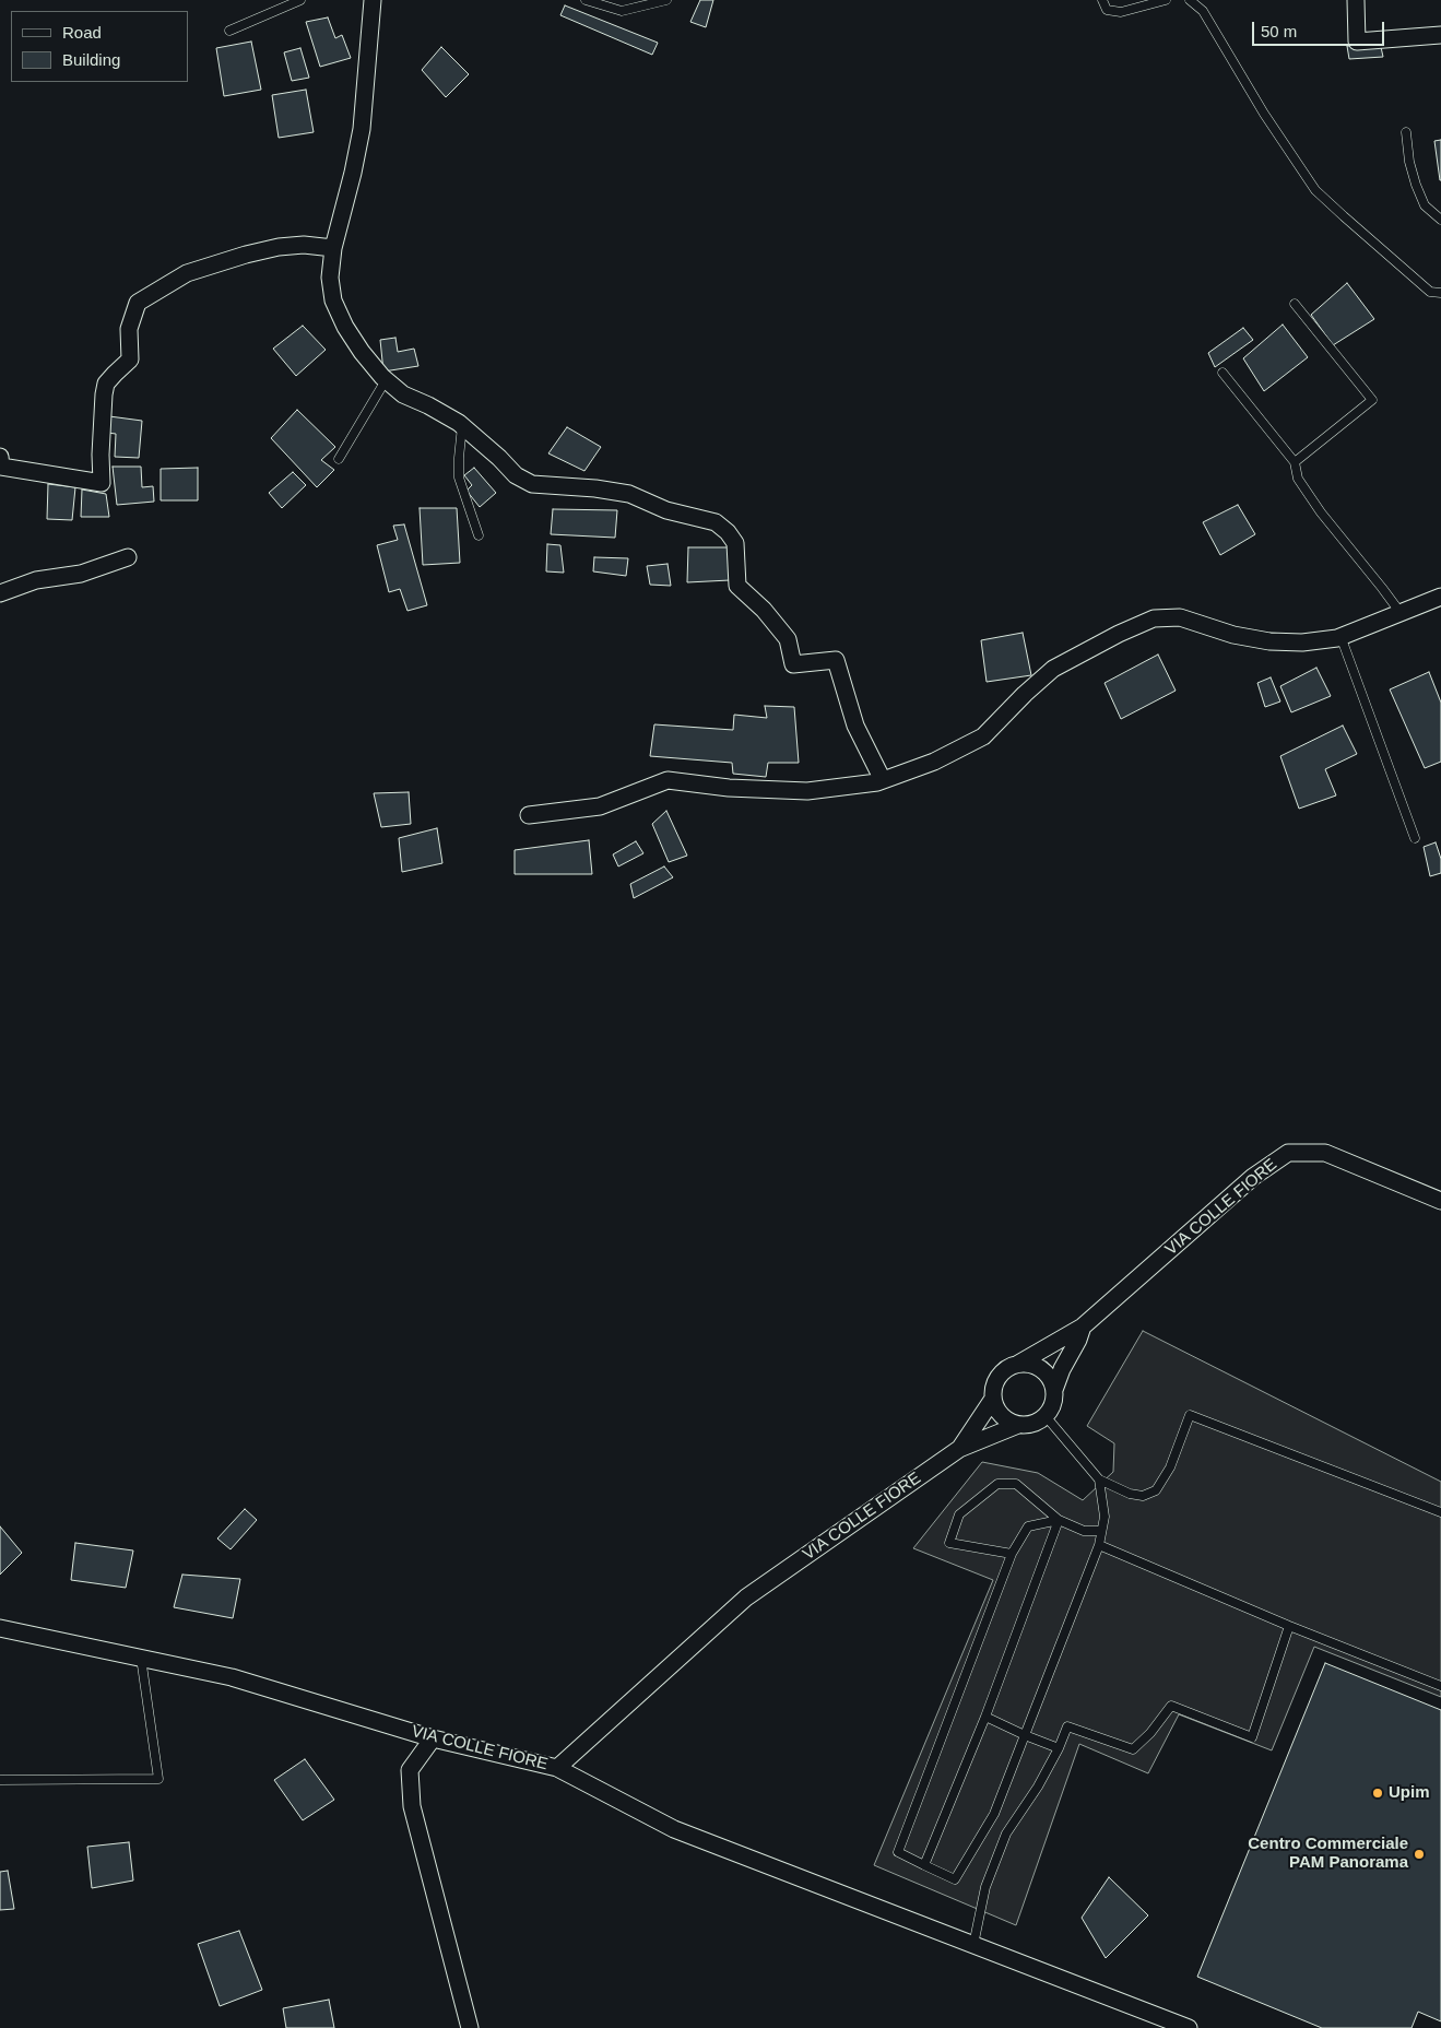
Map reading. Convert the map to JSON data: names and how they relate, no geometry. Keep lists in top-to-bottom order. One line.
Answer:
{"streets":{"street":["VIA COLLE FIORE"]},"places":["Upim","Centro Commerciale PAM Panorama"],"legend":["Road","Building"],"scale_bar":"50 m"}
